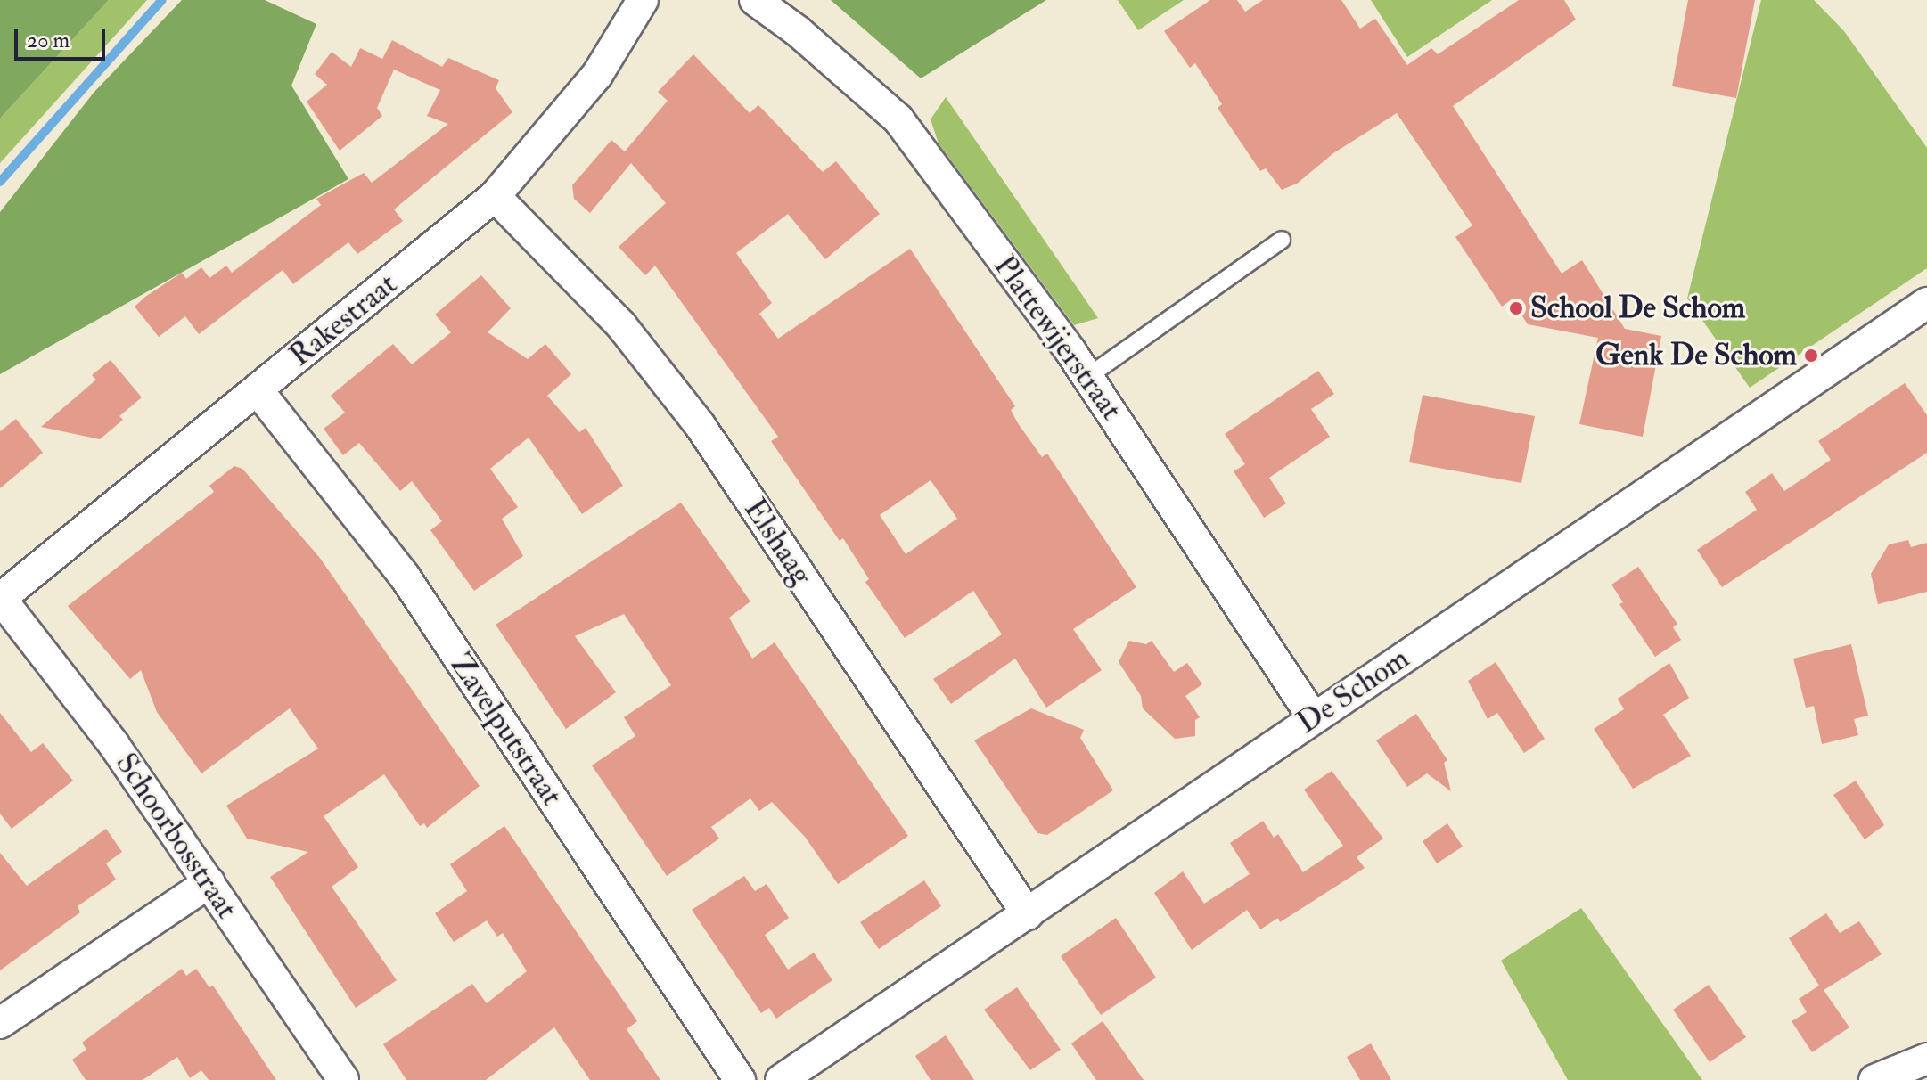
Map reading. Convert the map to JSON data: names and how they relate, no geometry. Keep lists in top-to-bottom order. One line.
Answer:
{"streets":{"street":["Rakestraat","Plattewijerstraat","Elshaag","De Schom","Zavelputstraat","Schoorbosstraat"]},"crossings":[["Rakestraat","Elshaag"],["Rakestraat","Zavelputstraat"],["Rakestraat","Schoorbosstraat"],["Plattewijerstraat","De Schom"],["Elshaag","De Schom"]],"places":["School De Schom","Genk De Schom"],"scale_bar":"20 m"}
